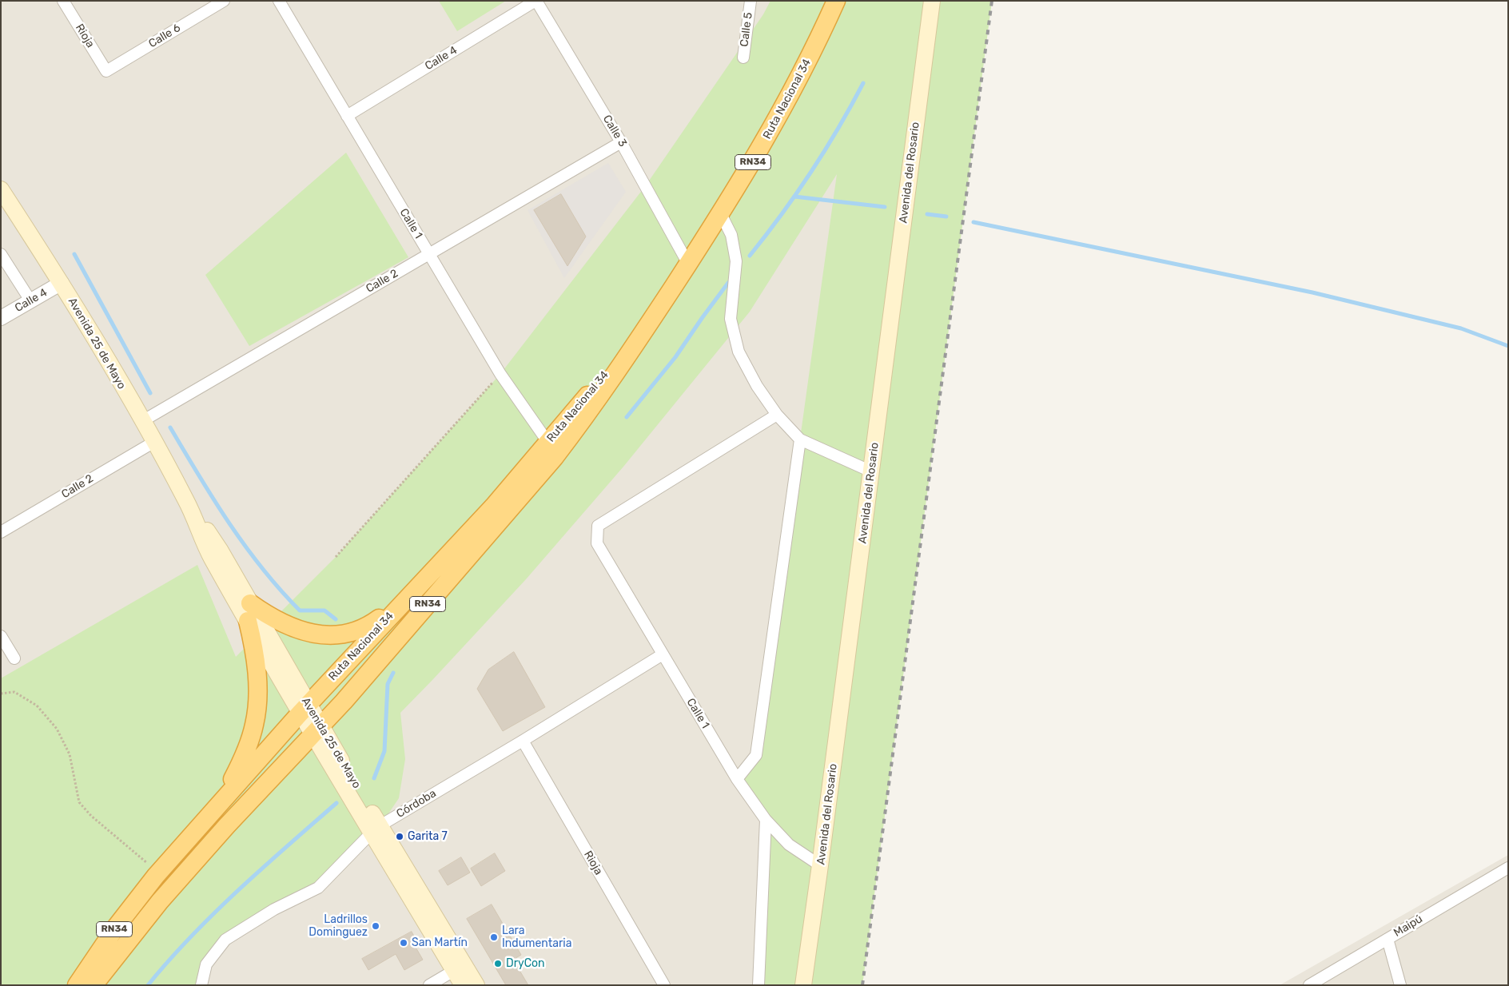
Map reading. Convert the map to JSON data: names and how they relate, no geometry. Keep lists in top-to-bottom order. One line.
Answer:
{"streets":{"highway":["Ruta Nacional 34","RN34"],"main road":["Avenida del Rosario","Avenida 25 de Mayo"],"street":["Calle 5","Rioja","Calle 6","Calle 4","Calle 3","Calle 1","Calle 2","Córdoba","Maipú"]},"crossings":[["Rioja","Calle 6"],["Rioja","Córdoba"],["Calle 4","Calle 3"],["Calle 4","Calle 1"],["Calle 4","Avenida 25 de Mayo"],["Ruta Nacional 34","Calle 3"],["Ruta Nacional 34","RN34"],["Ruta Nacional 34","Calle 1"],["Ruta Nacional 34","Avenida 25 de Mayo"],["Calle 3","Calle 2"],["RN34","Avenida 25 de Mayo"],["Avenida del Rosario","Calle 1"],["Calle 1","Calle 2"],["Calle 1","Córdoba"],["Calle 2","Avenida 25 de Mayo"],["Avenida 25 de Mayo","Córdoba"]],"places":["Garita 7","Ladrillos Dominguez","Lara Indumentaria","San Martín","DryCon"]}
